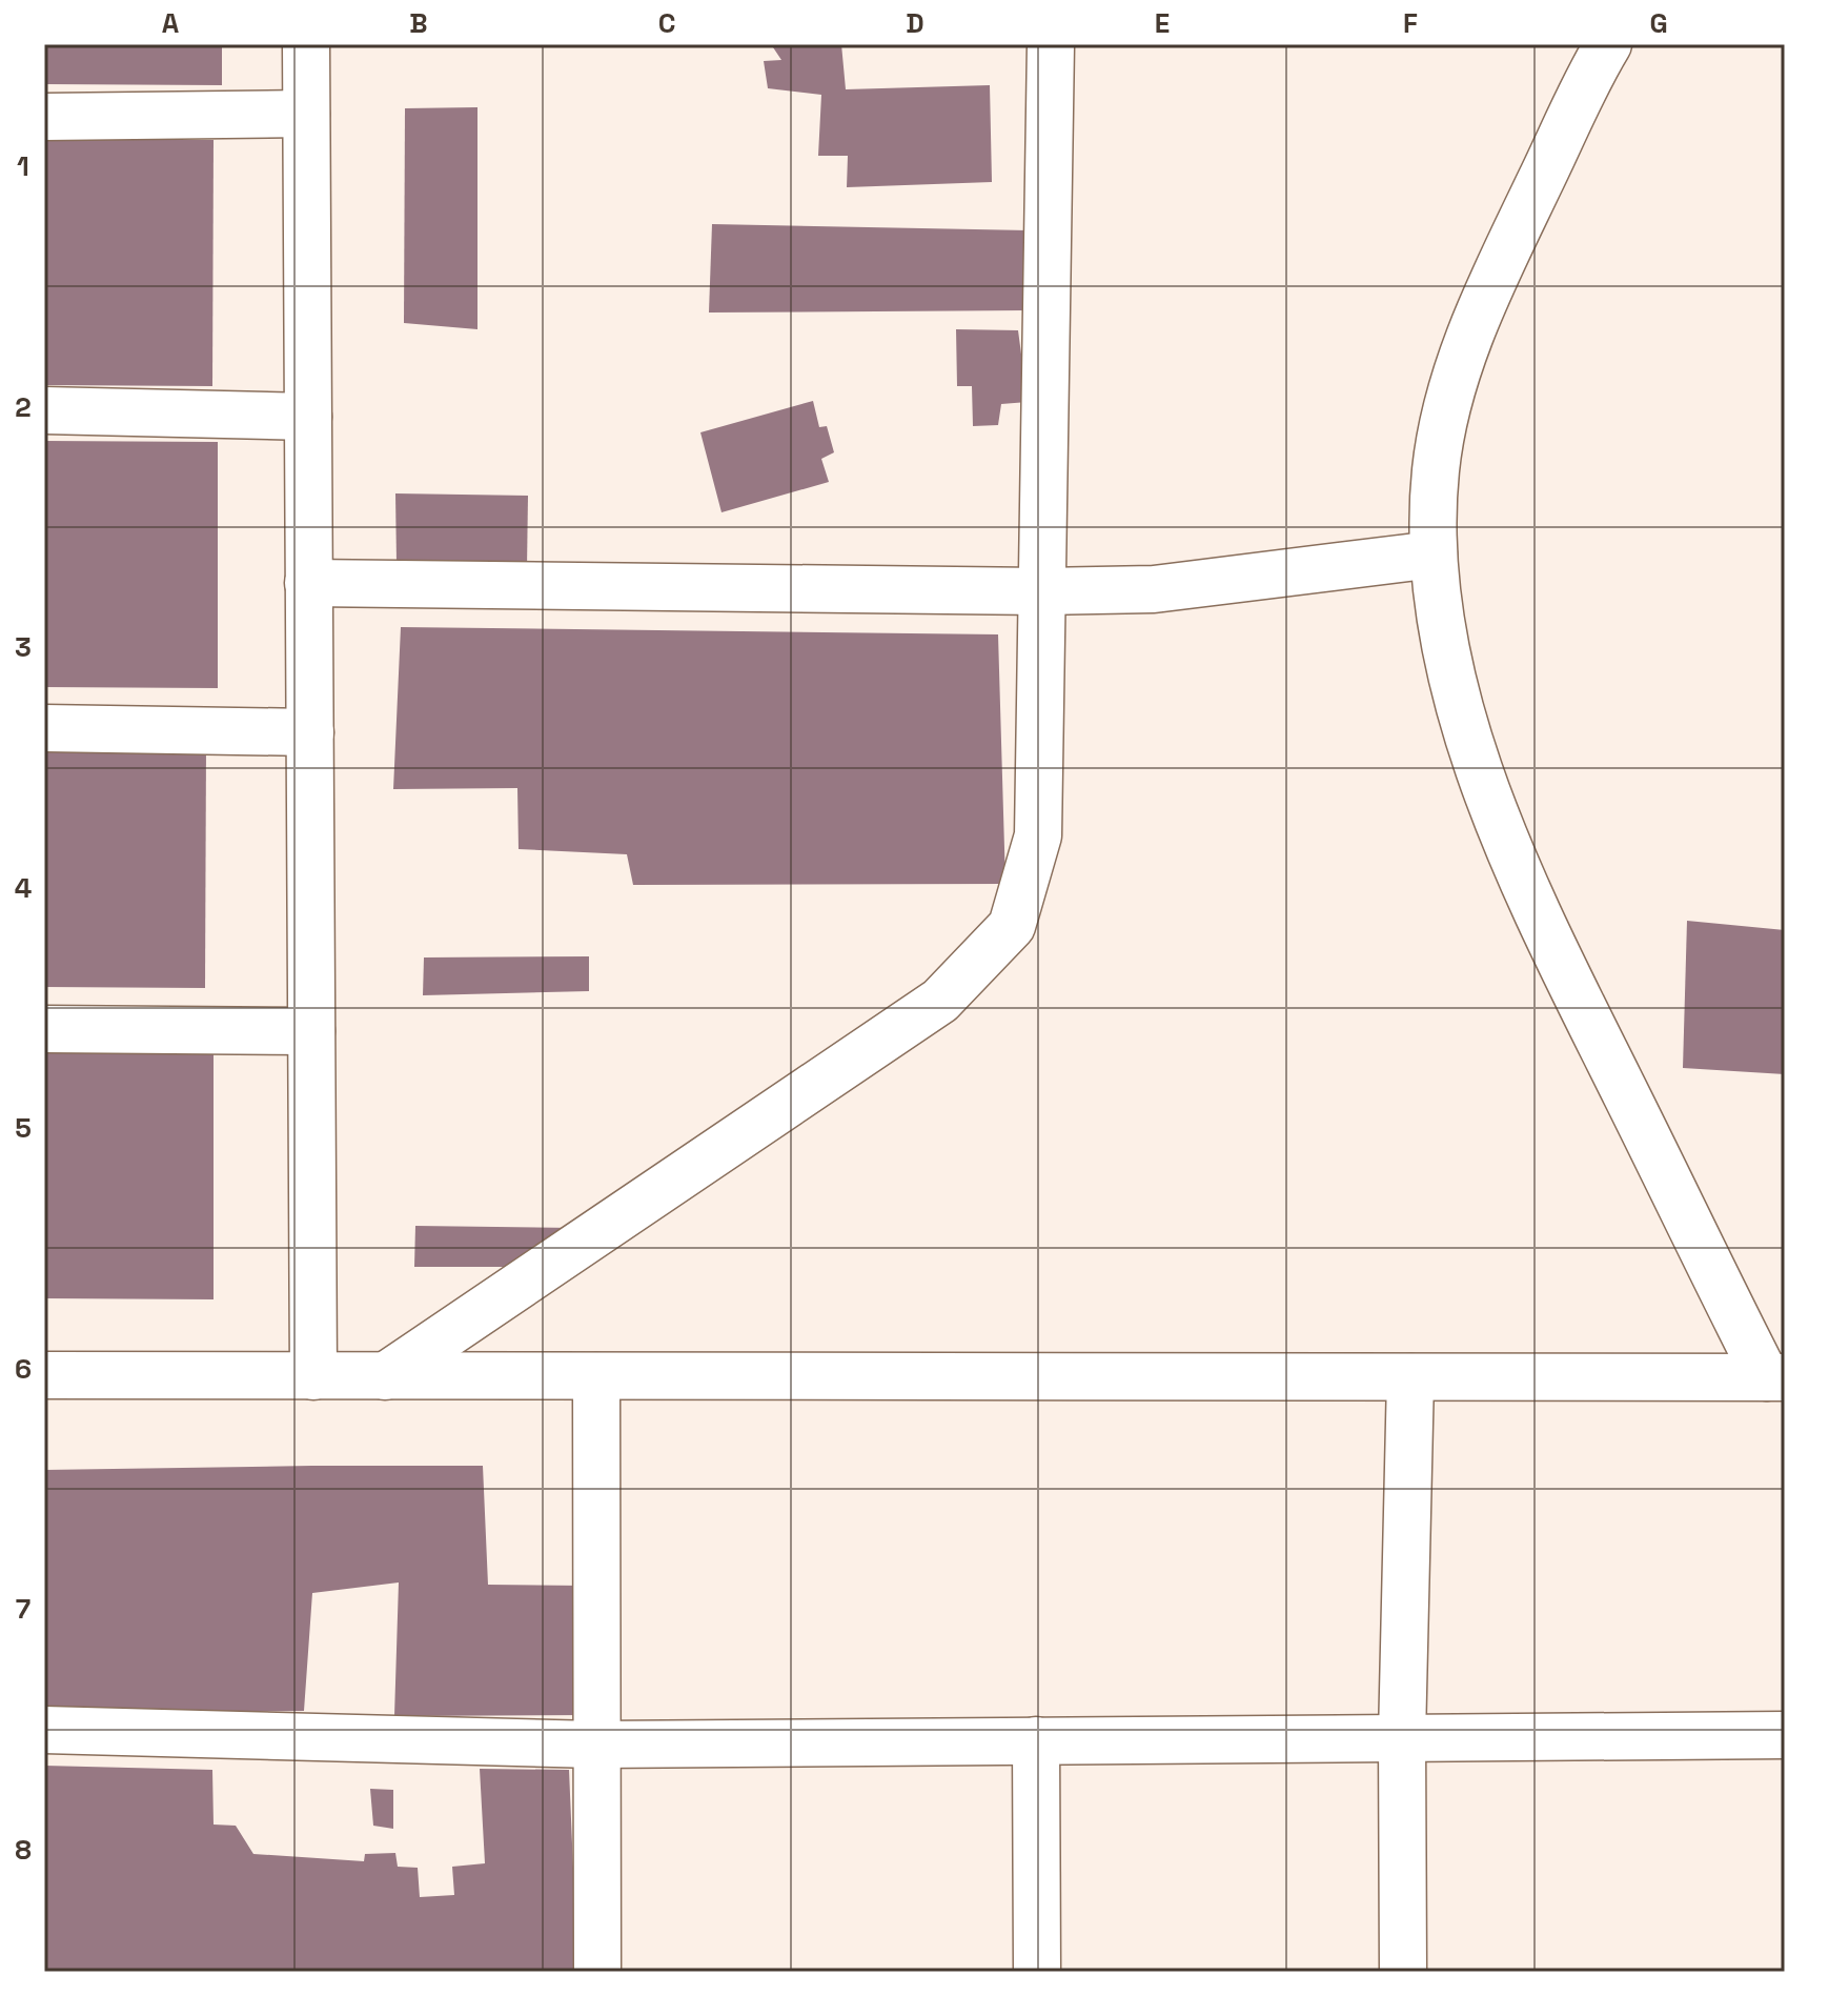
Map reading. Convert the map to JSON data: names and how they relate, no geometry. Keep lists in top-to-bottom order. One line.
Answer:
{"grid":{"columns":["A","B","C","D","E","F","G"],"rows":["1","2","3","4","5","6","7","8"]}}
